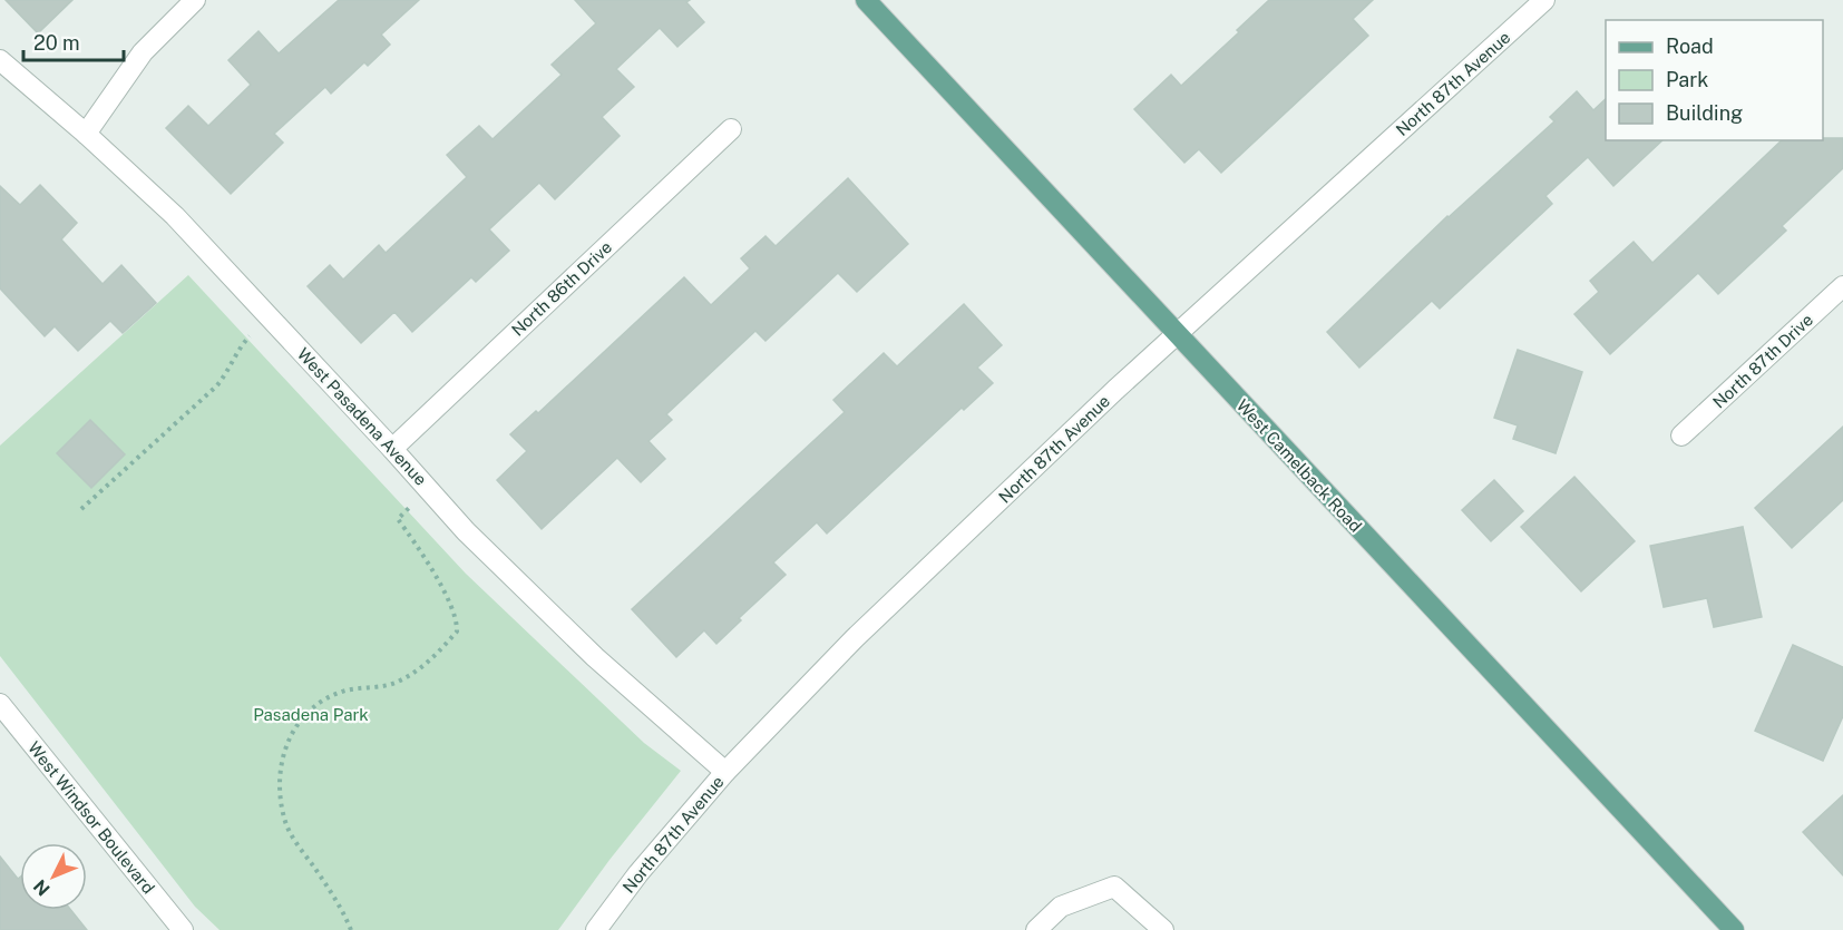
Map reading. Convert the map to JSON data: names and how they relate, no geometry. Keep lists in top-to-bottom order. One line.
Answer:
{"streets":{"main road":["West Camelback Road"],"street":["North 87th Avenue","North 86th Drive","North 87th Drive","West Pasadena Avenue","West Windsor Boulevard"]},"crossings":[["North 87th Avenue","West Pasadena Avenue"],["North 87th Avenue","West Camelback Road"],["North 86th Drive","West Pasadena Avenue"]],"parks":["Pasadena Park"],"legend":["Road","Park","Building"],"scale_bar":"20 m","north":"bottom left"}
